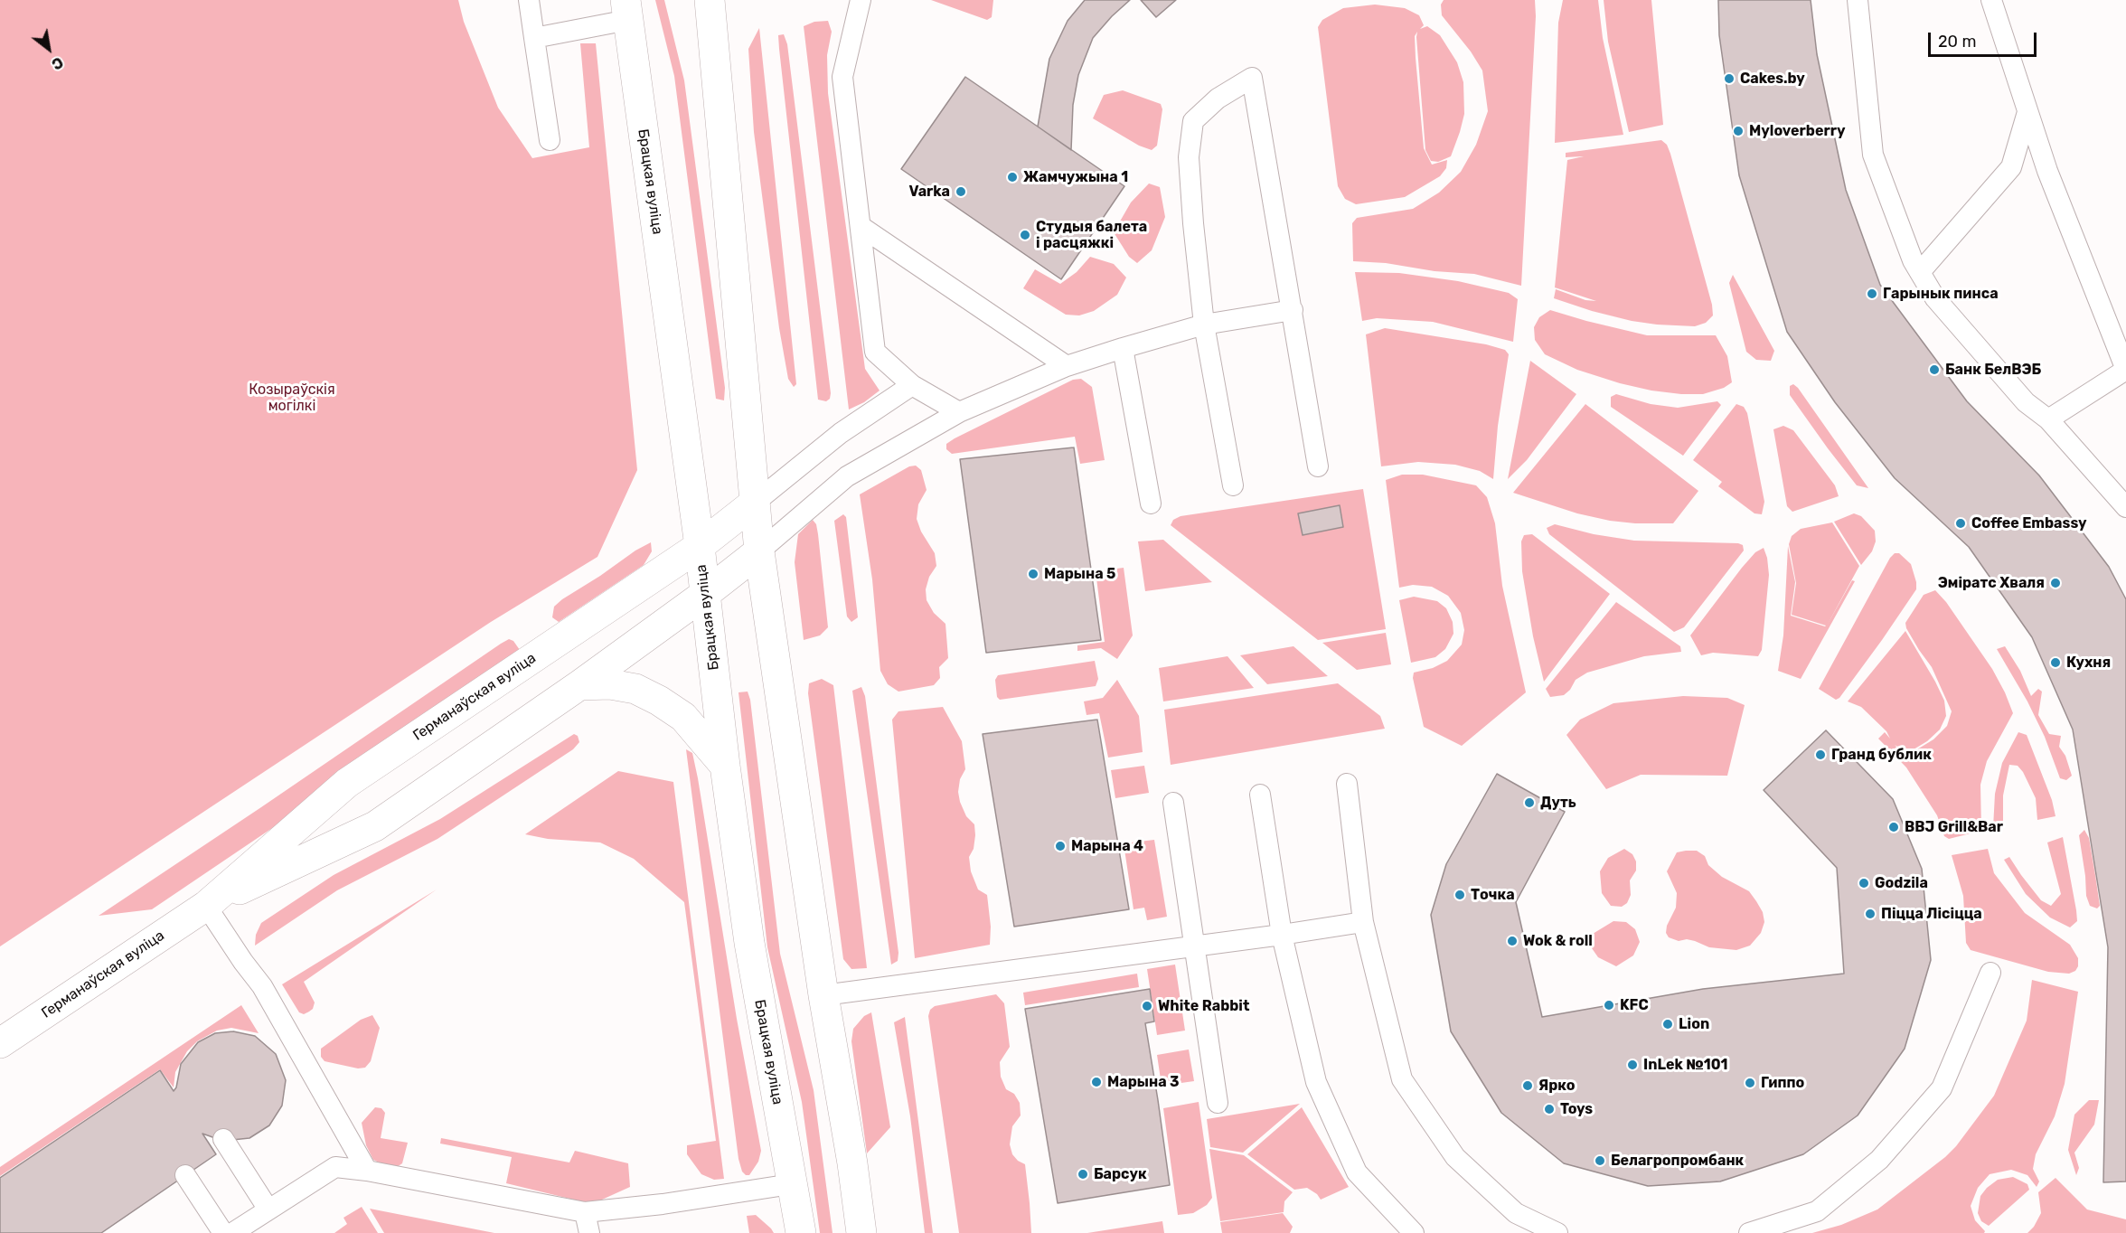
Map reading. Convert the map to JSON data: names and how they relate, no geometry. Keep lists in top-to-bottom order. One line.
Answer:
{"streets":{"street":["Брацкая вуліца","Германаўская вуліца"]},"crossings":[["Брацкая вуліца","Германаўская вуліца"]],"parks":["Козыраўскія могілкі"],"places":["Cakes.by","Myloverberry","Жамчужына 1","Varka","Студыя балета і расцяжкі","Гарынык пинса","Банк БелВЭБ","Coffee Embassy","Марына 5","Эміратс Хваля","Кухня","Гранд бублик","Дуть","BBJ Grill&Bar","Марына 4","Godzila","Точка","Піцца Лісіцца","Wok & roll","KFC","White Rabbit","Lion","InLek №101","Марына 3","Гиппо","Ярко","Toys","Белагропромбанк","Барсук"],"scale_bar":"20 m","north":"bottom right"}
